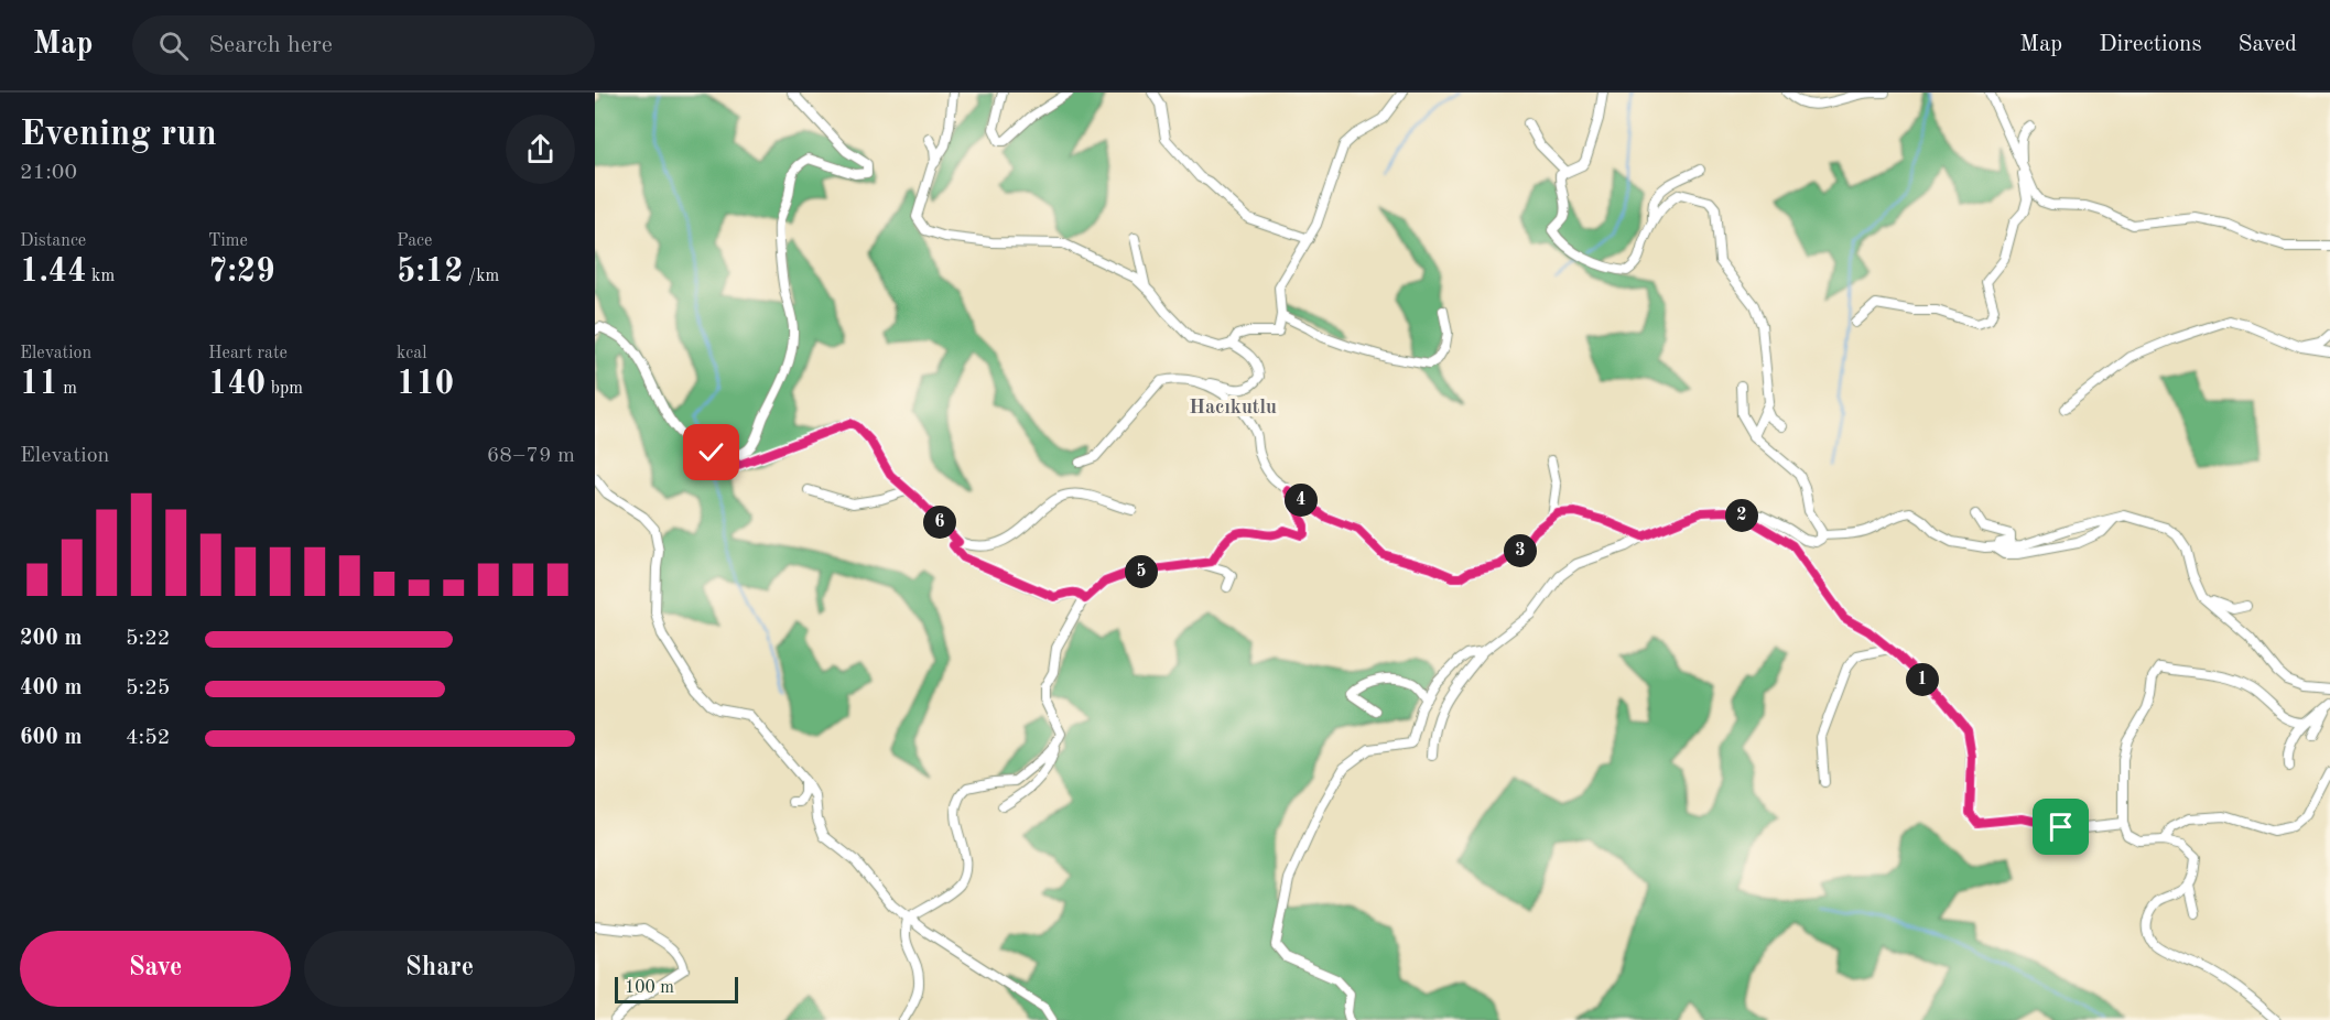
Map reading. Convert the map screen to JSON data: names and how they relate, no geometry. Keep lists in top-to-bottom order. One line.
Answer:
{"districts":["Hacıkutlu"],"scale_bar":"100 m","page":{"header":"Map","search":"Search here","nav":["Map","Directions","Saved"],"heading":["Evening run","21:00"],"stats":[["Distance","1.44 km"],["Time","7:29"],["Pace","5:12 /km"],["Elevation","11 m"],["Heart rate","140 bpm"],["kcal","110"]],"chart":["Elevation","68–79 m"],"pins":["4","2","6","3","5","1"],"list":[{"name":"200 m","note":"5:22"},{"name":"400 m","note":"5:25"},{"name":"600 m","note":"4:52"}],"buttons":["Save","Share"],"scale":"100 m"}}
